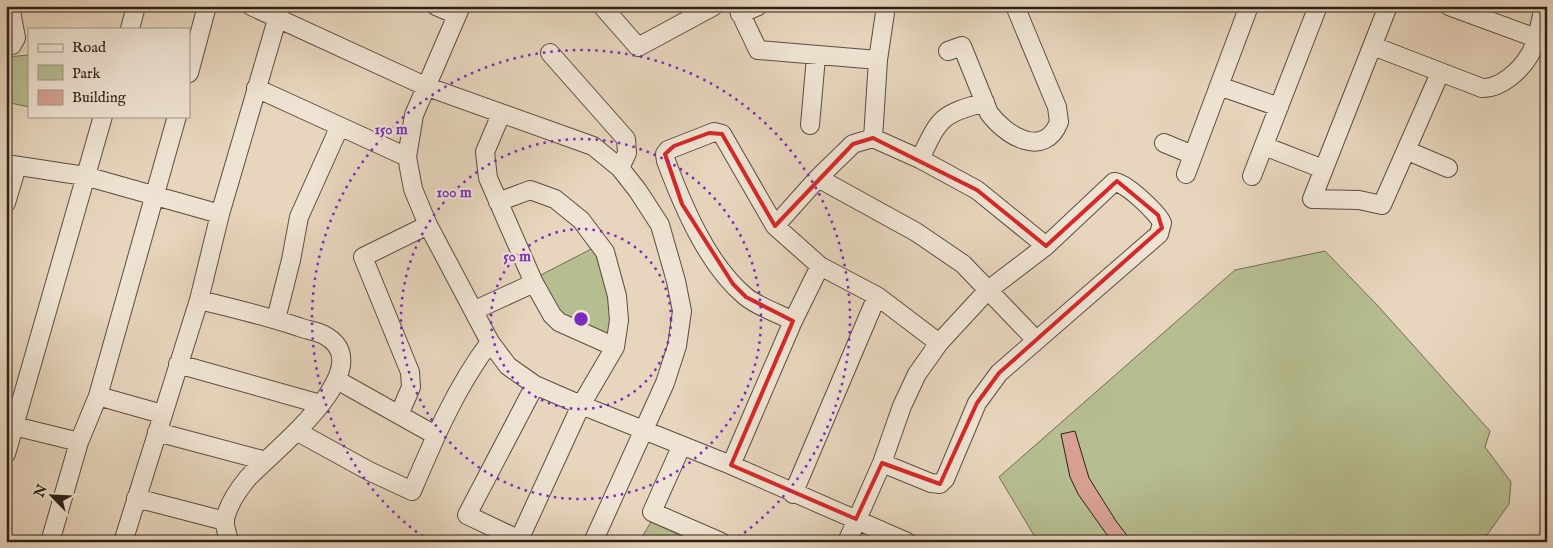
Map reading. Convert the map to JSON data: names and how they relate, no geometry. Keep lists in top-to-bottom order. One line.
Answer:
{"legend":["Road","Park","Building"],"north":"top left","rings":["150 m","100 m","50 m"]}
